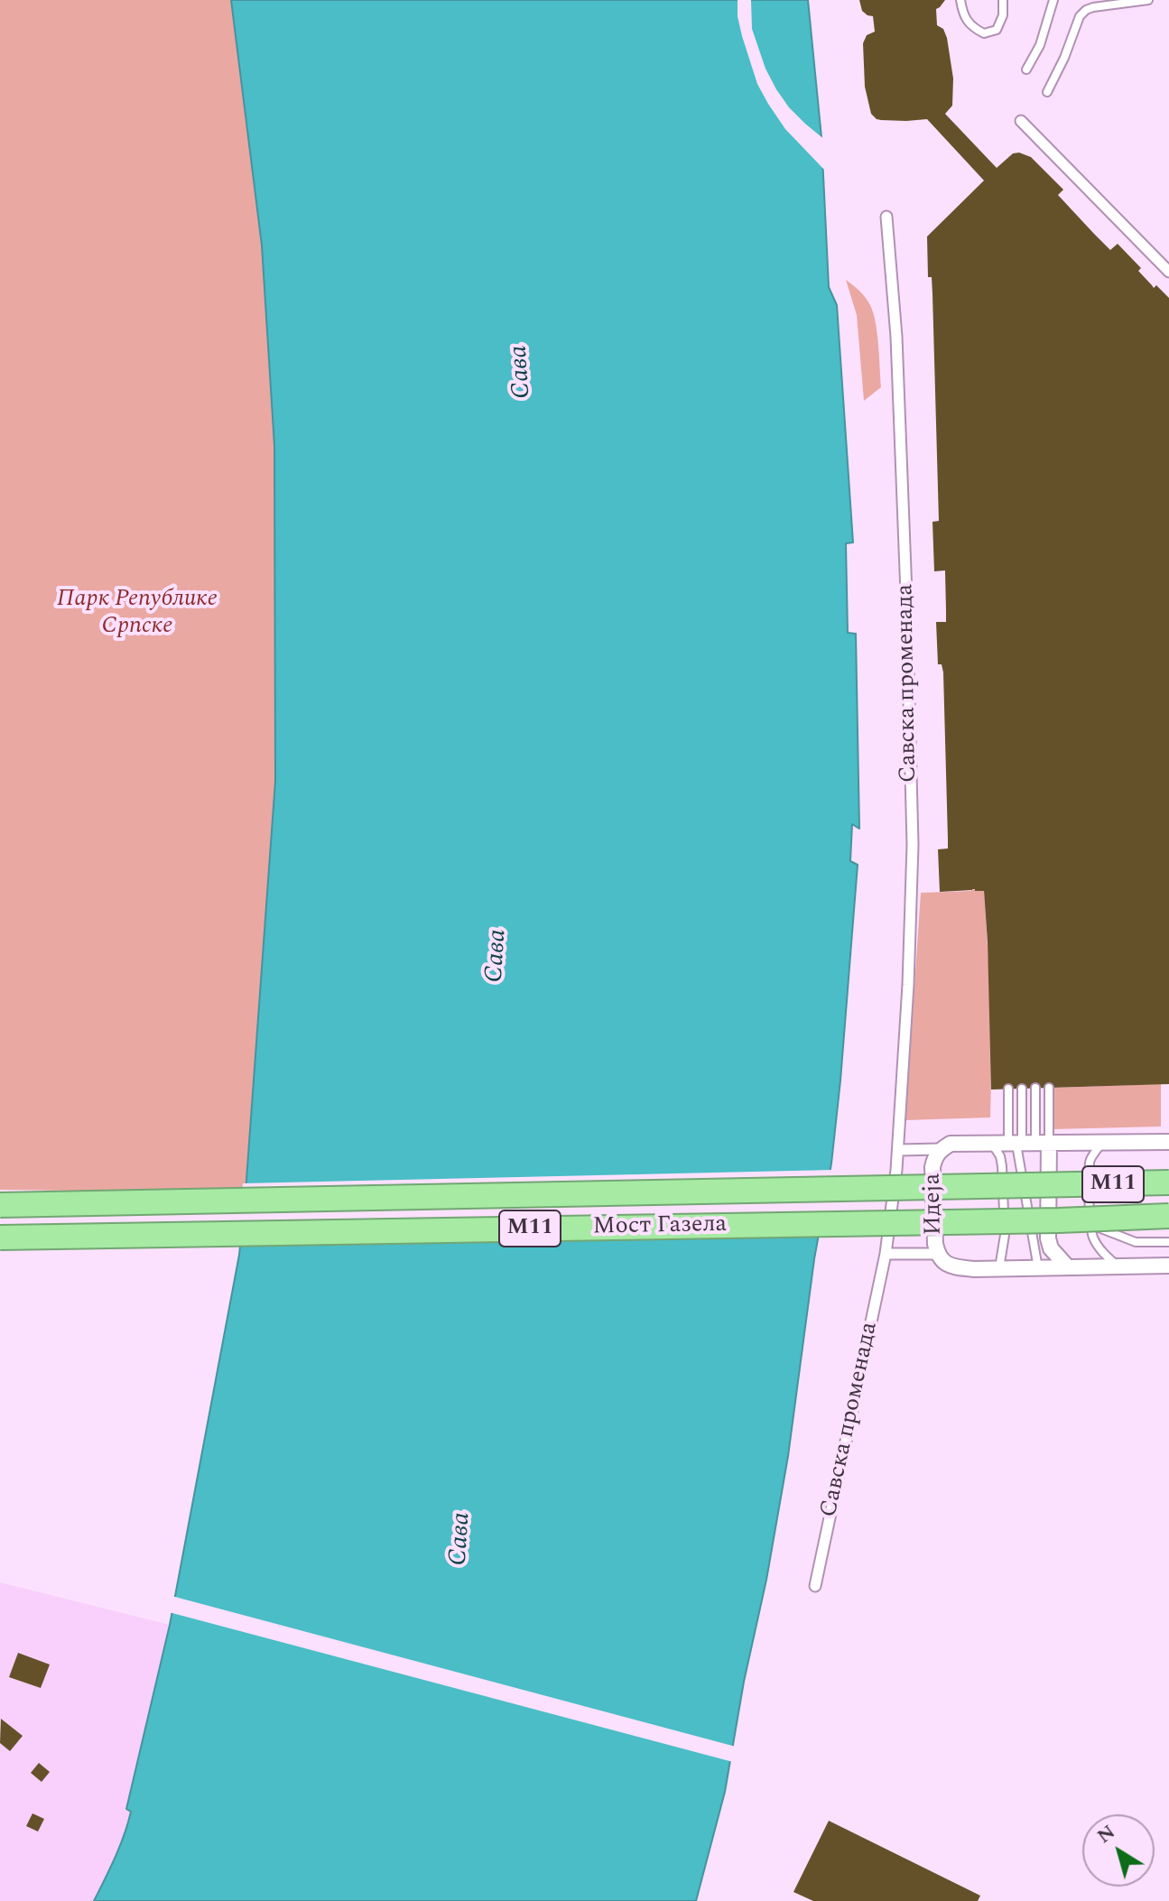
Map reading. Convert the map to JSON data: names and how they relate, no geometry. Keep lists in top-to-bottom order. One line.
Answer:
{"streets":{"highway":["M11","Мост Газела"],"street":["Савска променада","Идеја"]},"water":["Сава"],"parks":["Парк Републике Српске"],"north":"top left"}
